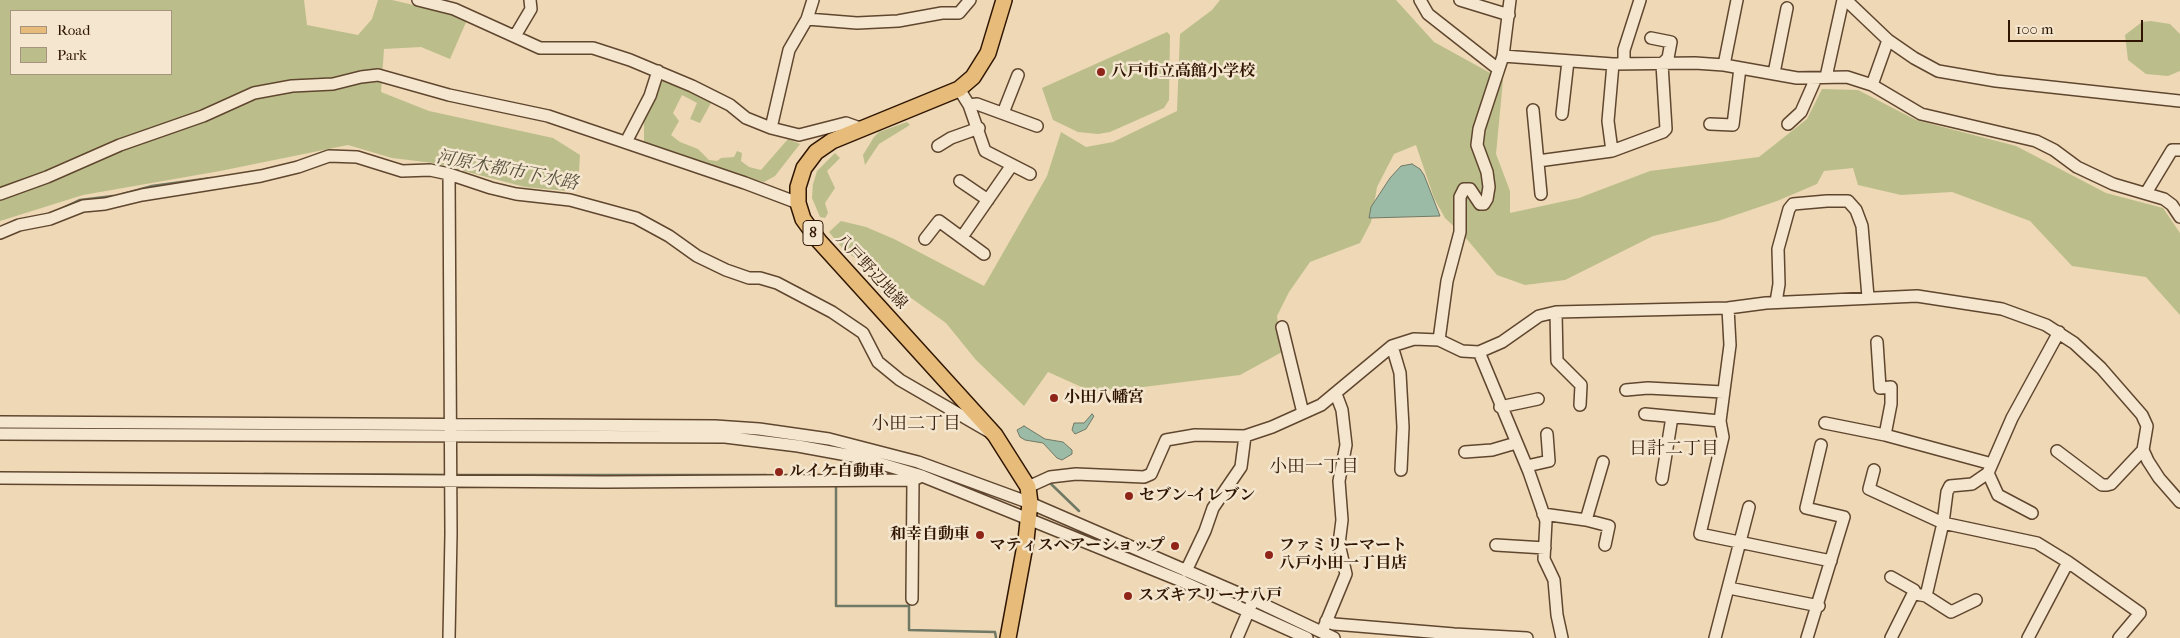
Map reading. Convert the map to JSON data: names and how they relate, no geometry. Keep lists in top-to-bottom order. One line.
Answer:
{"streets":{"main road":["8","八戸野辺地線"]},"districts":["小田二丁目","日計二丁目","小田一丁目"],"water":["河原木都市下水路"],"places":["八戸市立高館小学校","小田八幡宮","ルイケ自動車","セブン-イレブン","和幸自動車","マティスヘアーショップ","ファミリーマート 八戸小田一丁目店","スズキアリーナ八戸"],"legend":["Road","Park"],"scale_bar":"100 m"}
